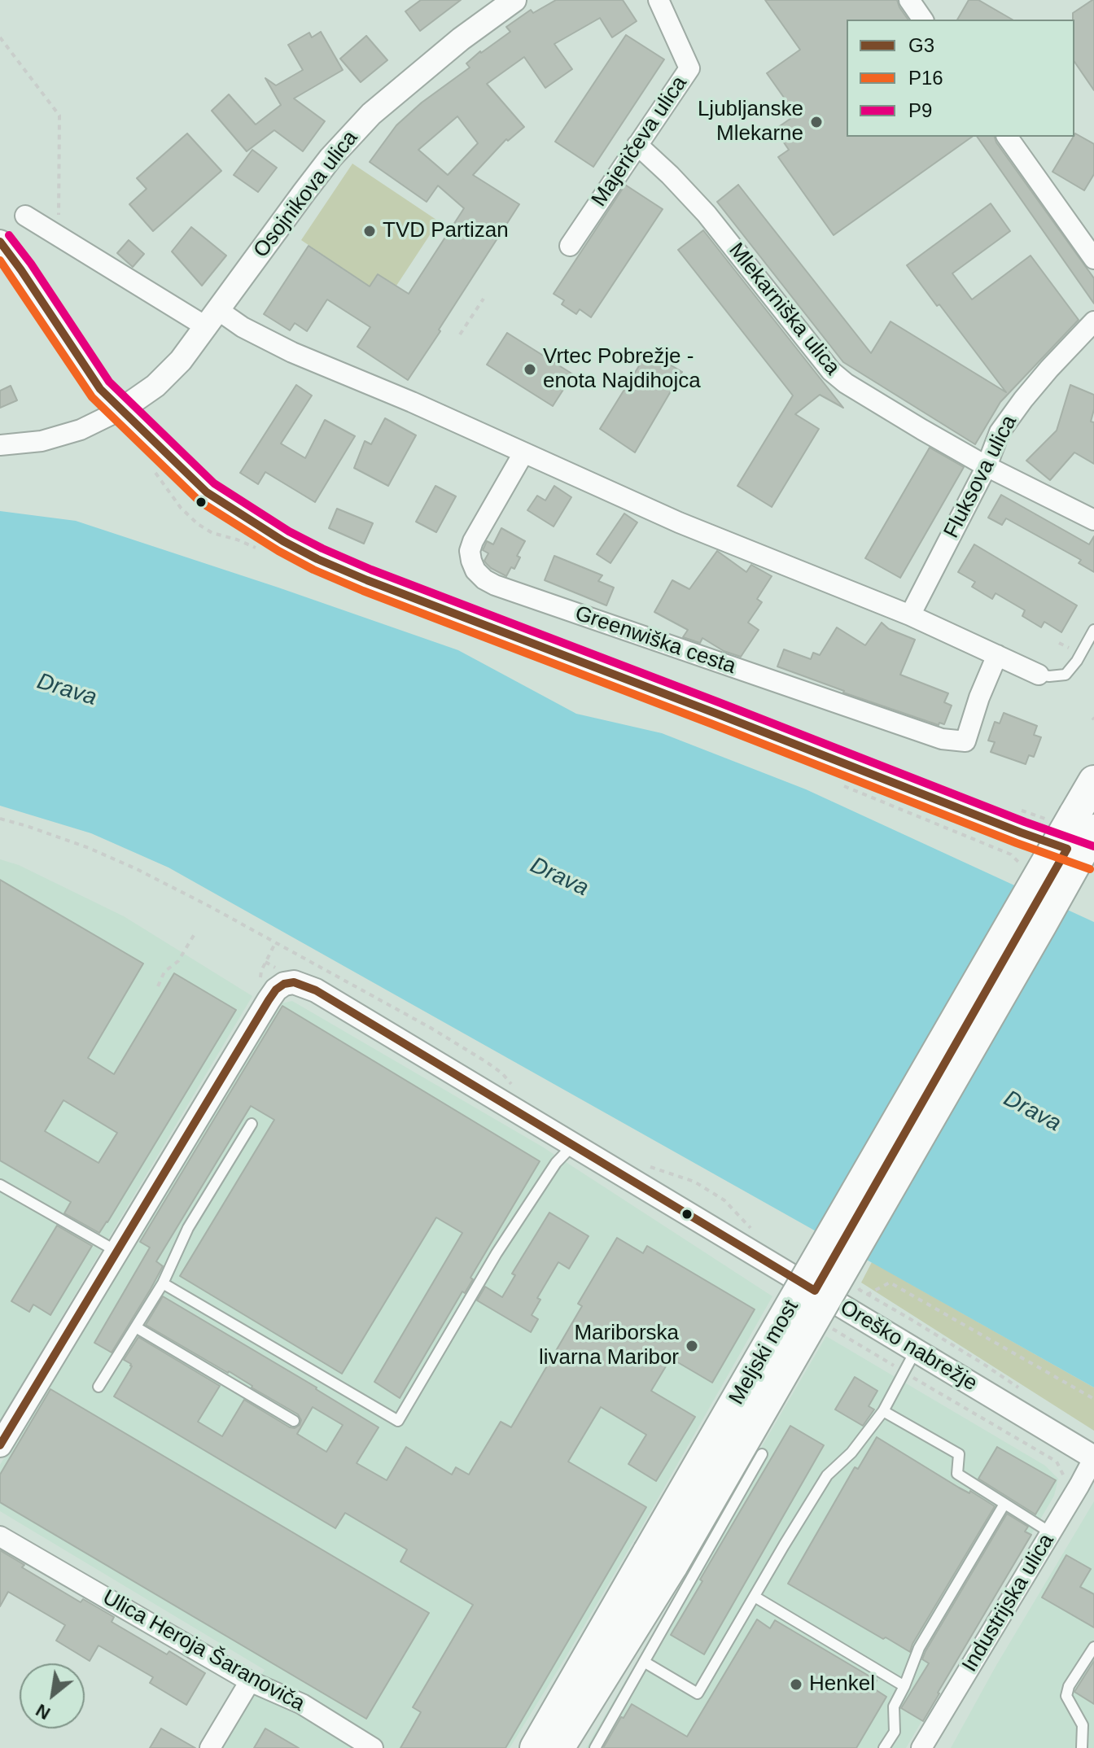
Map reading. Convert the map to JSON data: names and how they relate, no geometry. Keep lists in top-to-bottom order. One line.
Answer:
{"streets":{"highway":["Meljski most"],"street":["Majeričeva ulica","Osojnikova ulica","Mlekarniška ulica","Fluksova ulica","Greenwiška cesta","Oreško nabrežje","Industrijska ulica","Ulica Heroja Šaranoviča"]},"crossings":[["Majeričeva ulica","Mlekarniška ulica"],["Mlekarniška ulica","Fluksova ulica"],["Oreško nabrežje","Meljski most"],["Oreško nabrežje","Industrijska ulica"]],"water":["Drava"],"places":["Ljubljanske Mlekarne","TVD Partizan","Vrtec Pobrežje - enota Najdihojca","Mariborska livarna Maribor","Henkel"],"lines":["transit line P9","transit line G3","transit line P16"],"legend":["G3","P16","P9"],"north":"bottom left"}
